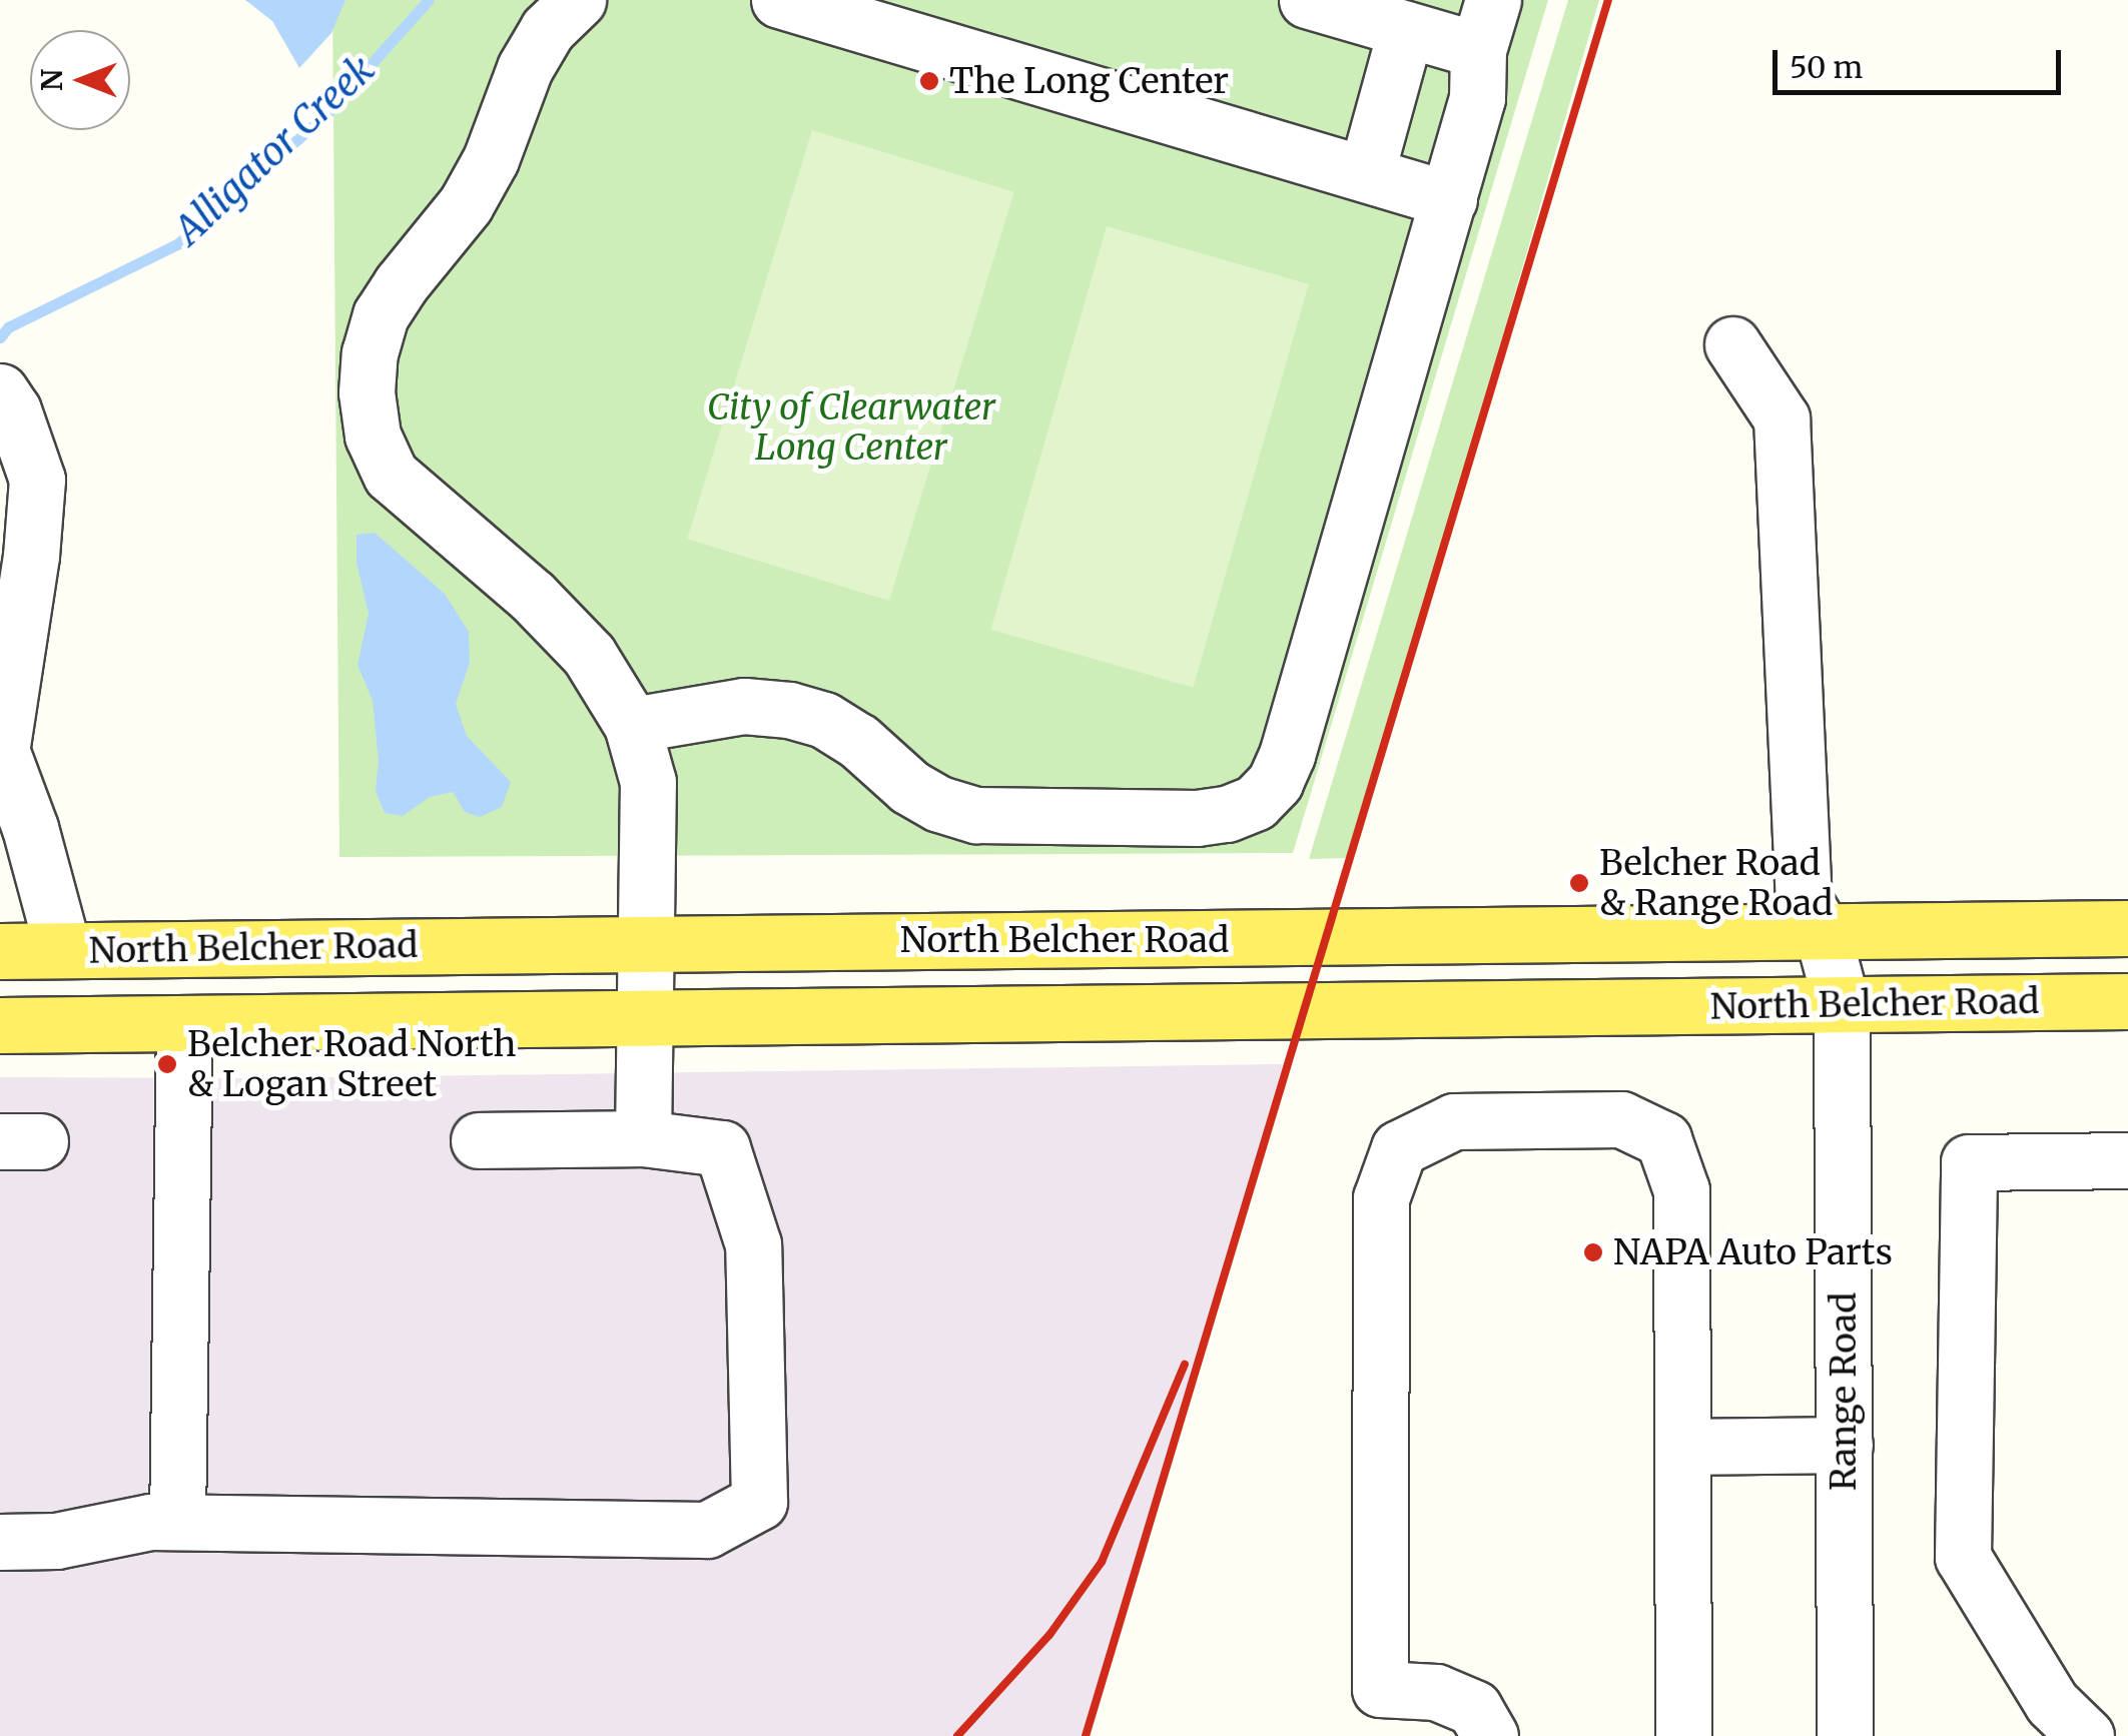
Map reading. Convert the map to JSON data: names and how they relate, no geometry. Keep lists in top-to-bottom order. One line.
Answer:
{"streets":{"main road":["North Belcher Road"],"street":["Range Road"]},"crossings":[["North Belcher Road","Range Road"]],"water":["Alligator Creek"],"parks":["City of Clearwater Long Center"],"places":["The Long Center","Belcher Road & Range Road","Belcher Road North & Logan Street","NAPA Auto Parts"],"scale_bar":"50 m","north":"left"}
